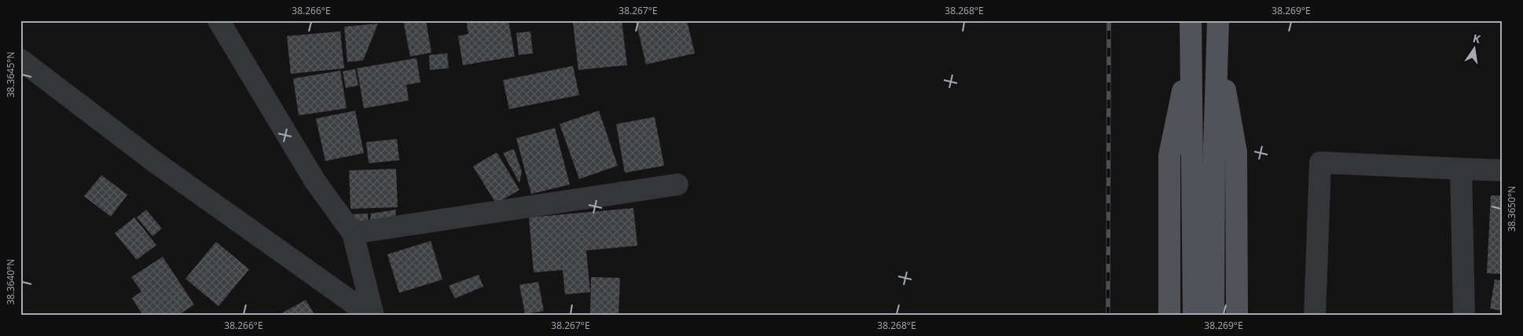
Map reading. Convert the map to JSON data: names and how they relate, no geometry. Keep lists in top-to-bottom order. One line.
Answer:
{"north":"top","coordinates":["38.266°E","38.267°E","38.268°E","38.269°E","38.3645°N","38.3650°N","38.3640°N"]}
